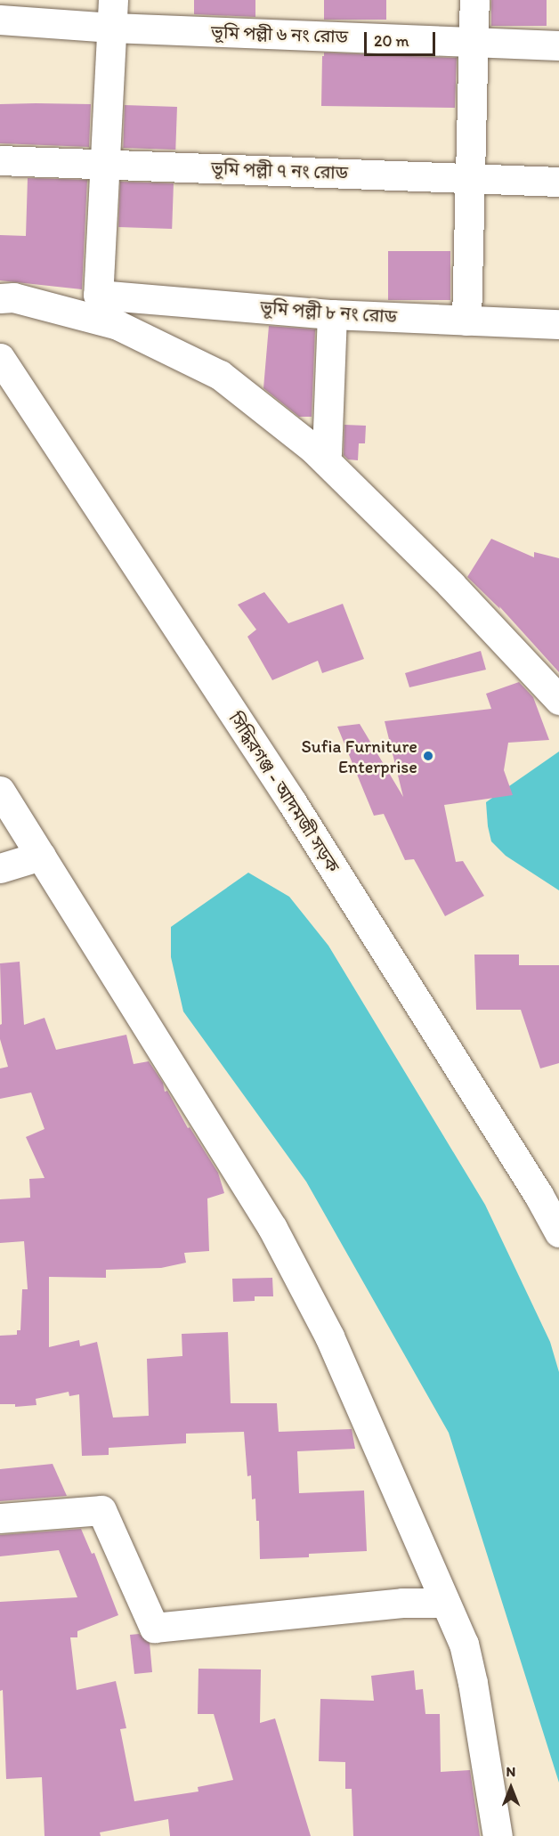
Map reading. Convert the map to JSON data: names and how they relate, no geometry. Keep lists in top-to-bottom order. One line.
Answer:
{"streets":{"street":["ভূমি পল্লী ৬ নং রোড","ভূমি পল্লী ৭ নং রোড","ভূমি পল্লী ৮ নং রোড","সিদ্ধিরগঞ্জ - আদমজী সড়ক"]},"crossings":[["ভূমি পল্লী ৭ নং রোড","ভূমি পল্লী ৮ নং রোড"]],"places":["Sufia Furniture Enterprise"],"scale_bar":"20 m","north":"top"}
